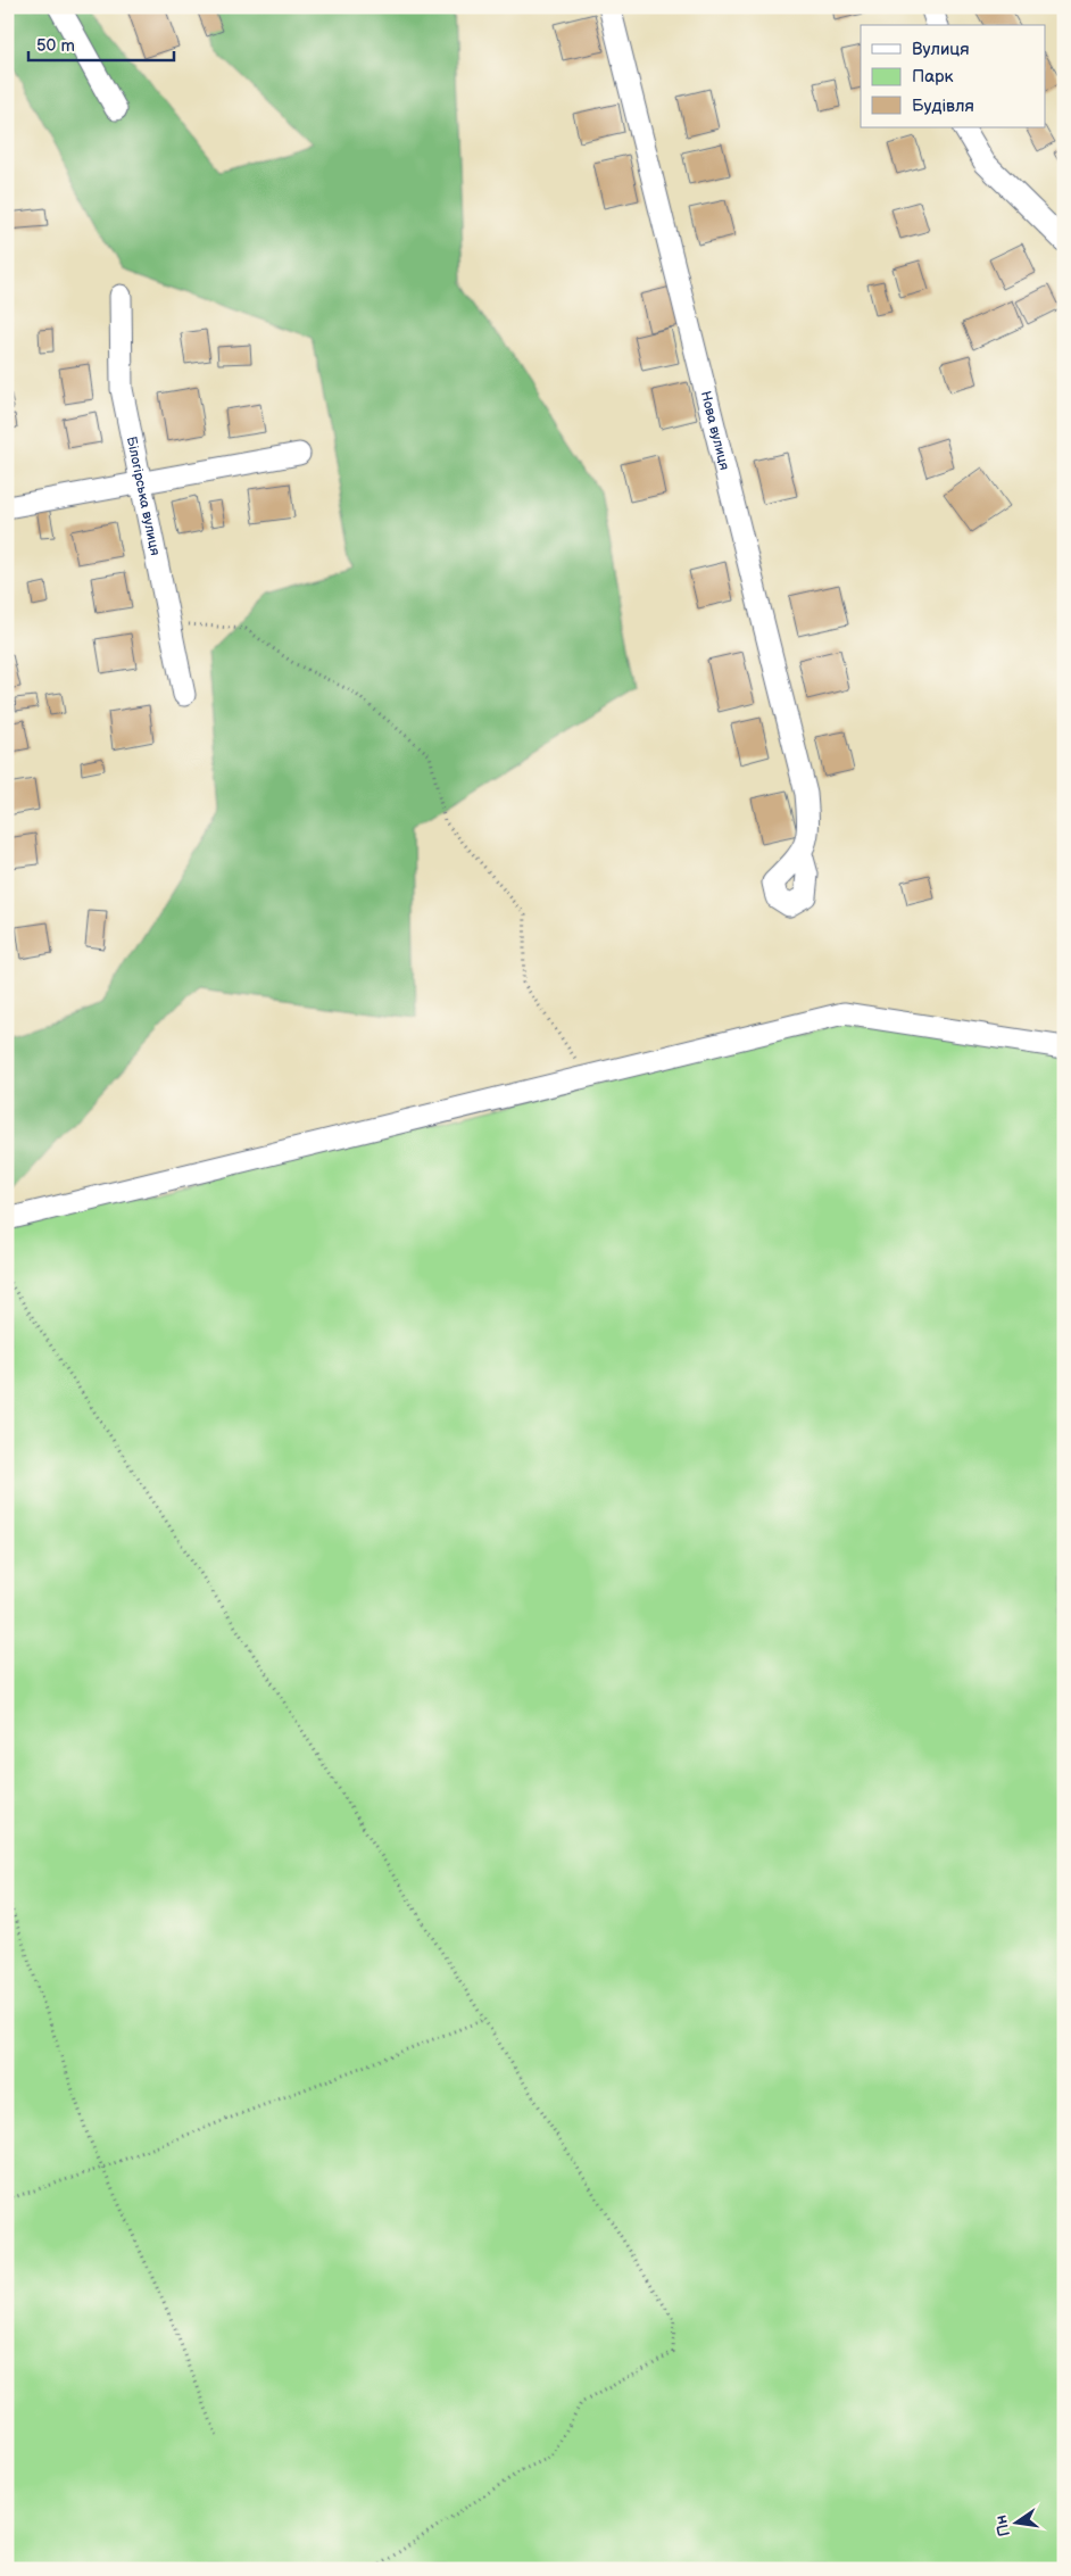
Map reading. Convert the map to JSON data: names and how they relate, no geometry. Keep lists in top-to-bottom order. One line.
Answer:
{"streets":{"street":["Нова вулиця","Білогірська вулиця"]},"legend":["Вулиця","Парк","Будівля"],"scale_bar":"50 m","north":"left"}
